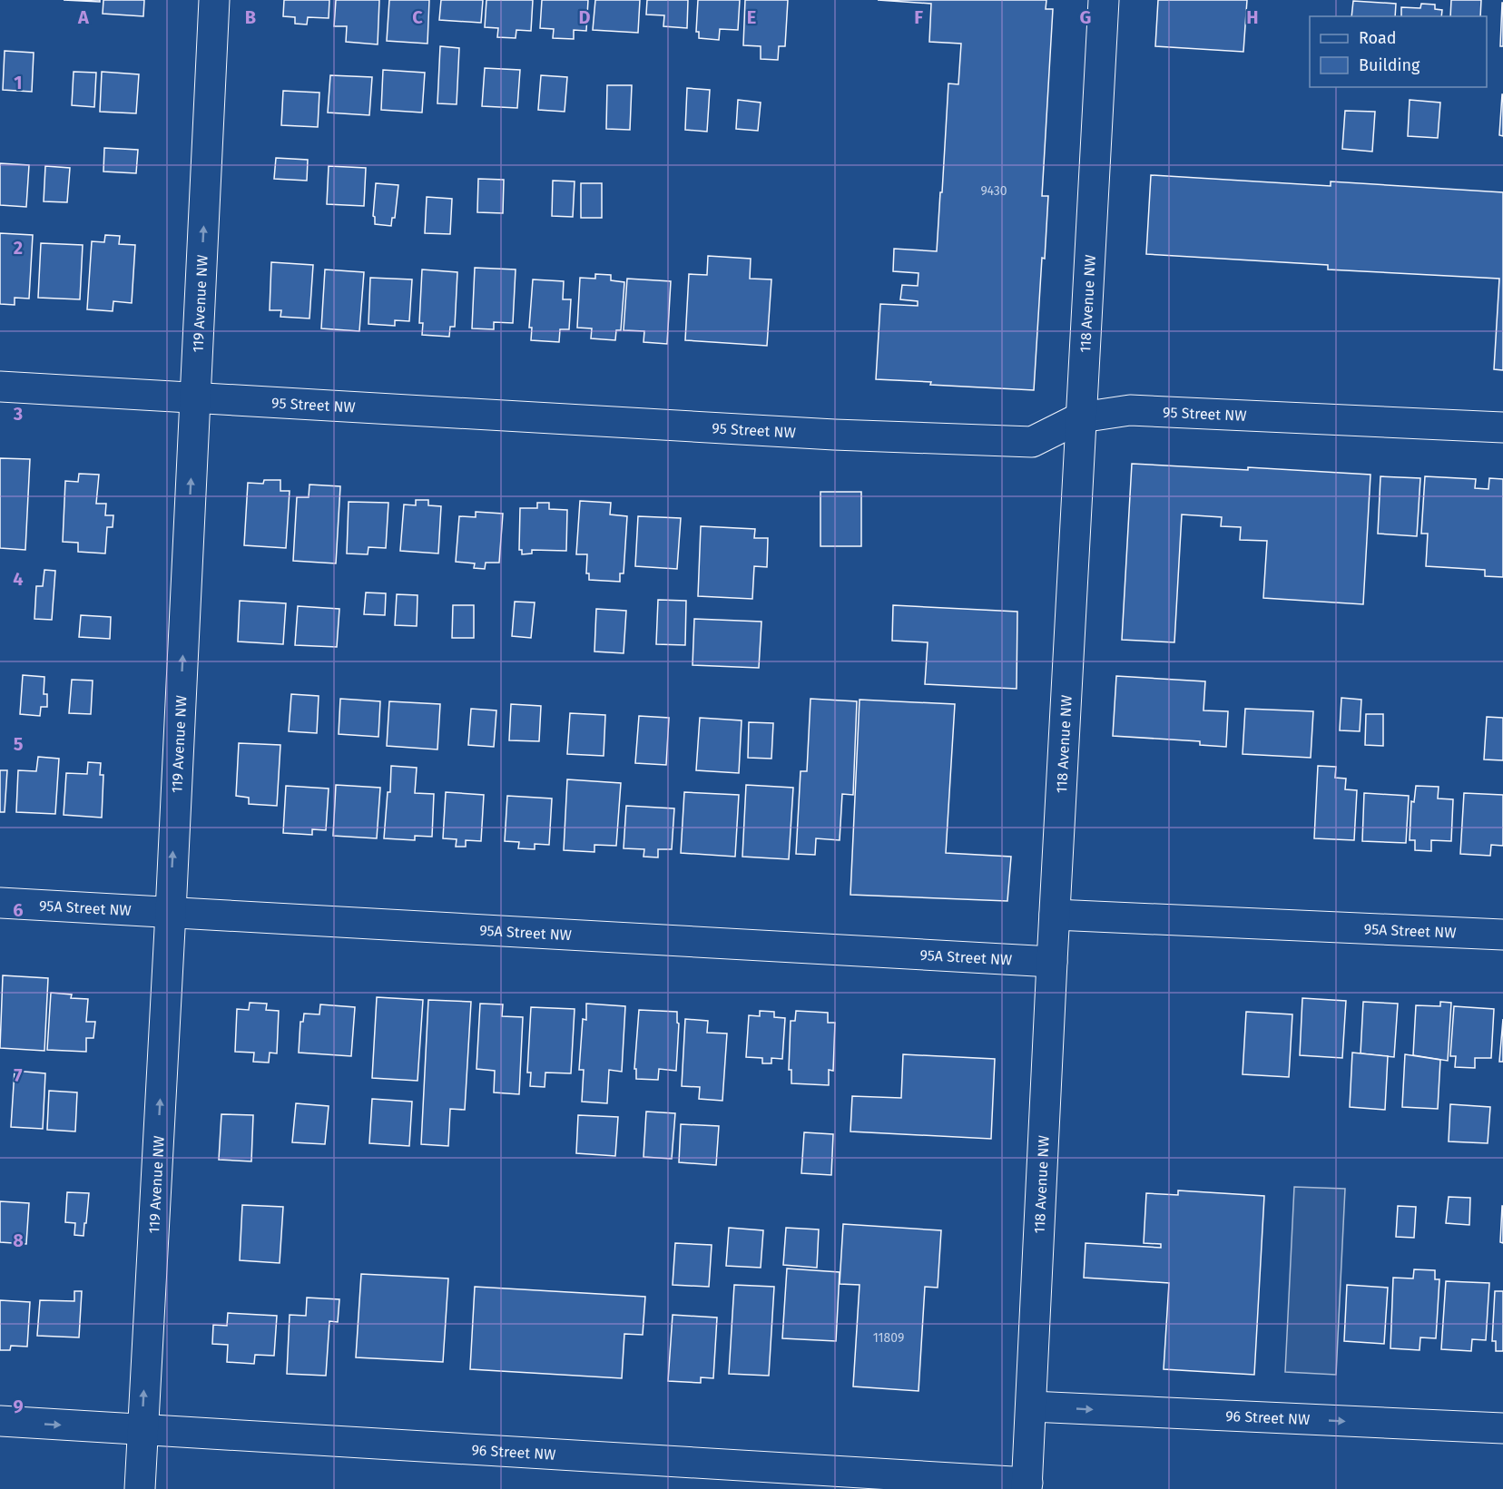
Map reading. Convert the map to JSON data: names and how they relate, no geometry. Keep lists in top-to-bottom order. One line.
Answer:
{"streets":{"street":["119 Avenue NW","118 Avenue NW","95 Street NW","95A Street NW","96 Street NW"]},"crossings":[["119 Avenue NW","95 Street NW"],["119 Avenue NW","95A Street NW"],["119 Avenue NW","96 Street NW"],["118 Avenue NW","95 Street NW"],["118 Avenue NW","95A Street NW"],["118 Avenue NW","96 Street NW"]],"one_way":["119 Avenue NW","96 Street NW"],"house_numbers":["9430","11809"],"legend":["Road","Building"],"grid":{"columns":["A","B","C","D","E","F","G","H"],"rows":["1","2","3","4","5","6","7","8","9"]}}
